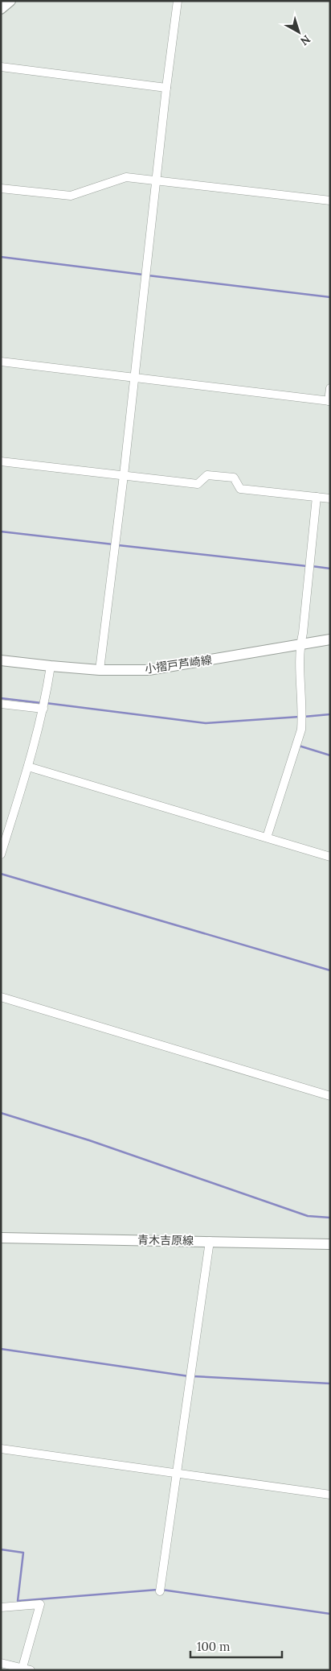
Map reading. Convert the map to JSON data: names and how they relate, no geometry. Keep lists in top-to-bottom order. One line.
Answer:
{"streets":{"main road":["小摺戸芦崎線","青木吉原線"]},"scale_bar":"100 m","north":"bottom right"}
